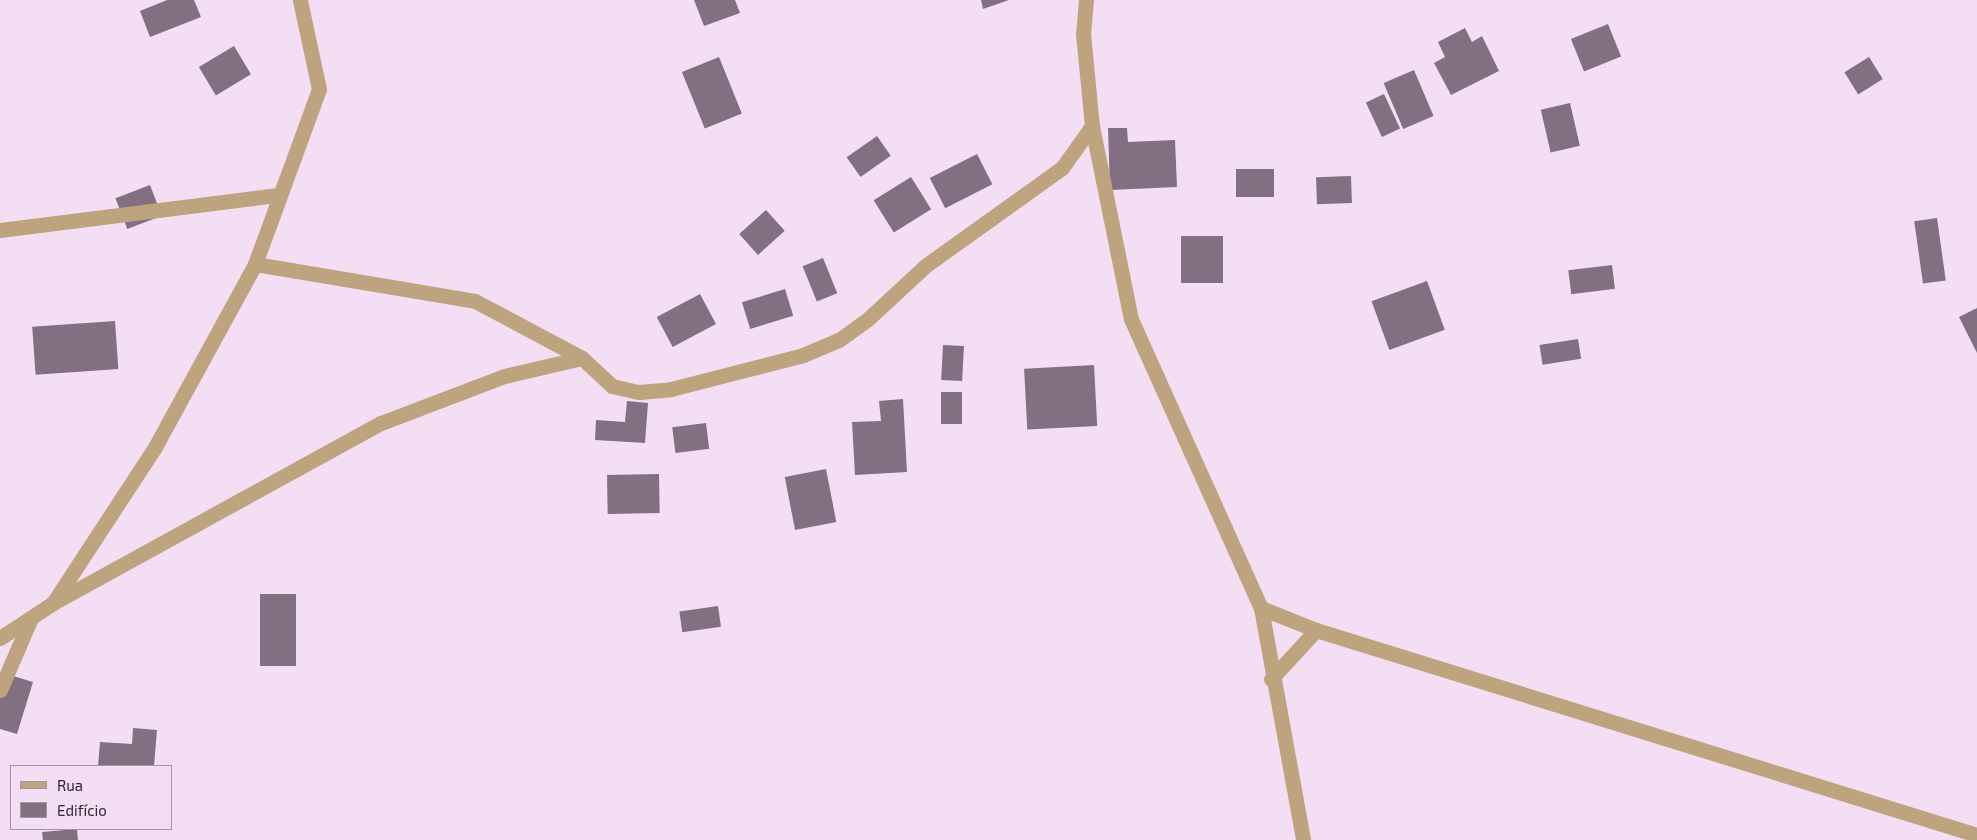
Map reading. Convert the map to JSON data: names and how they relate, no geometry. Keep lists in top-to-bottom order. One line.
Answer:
{"legend":["Rua","Edifício"]}
